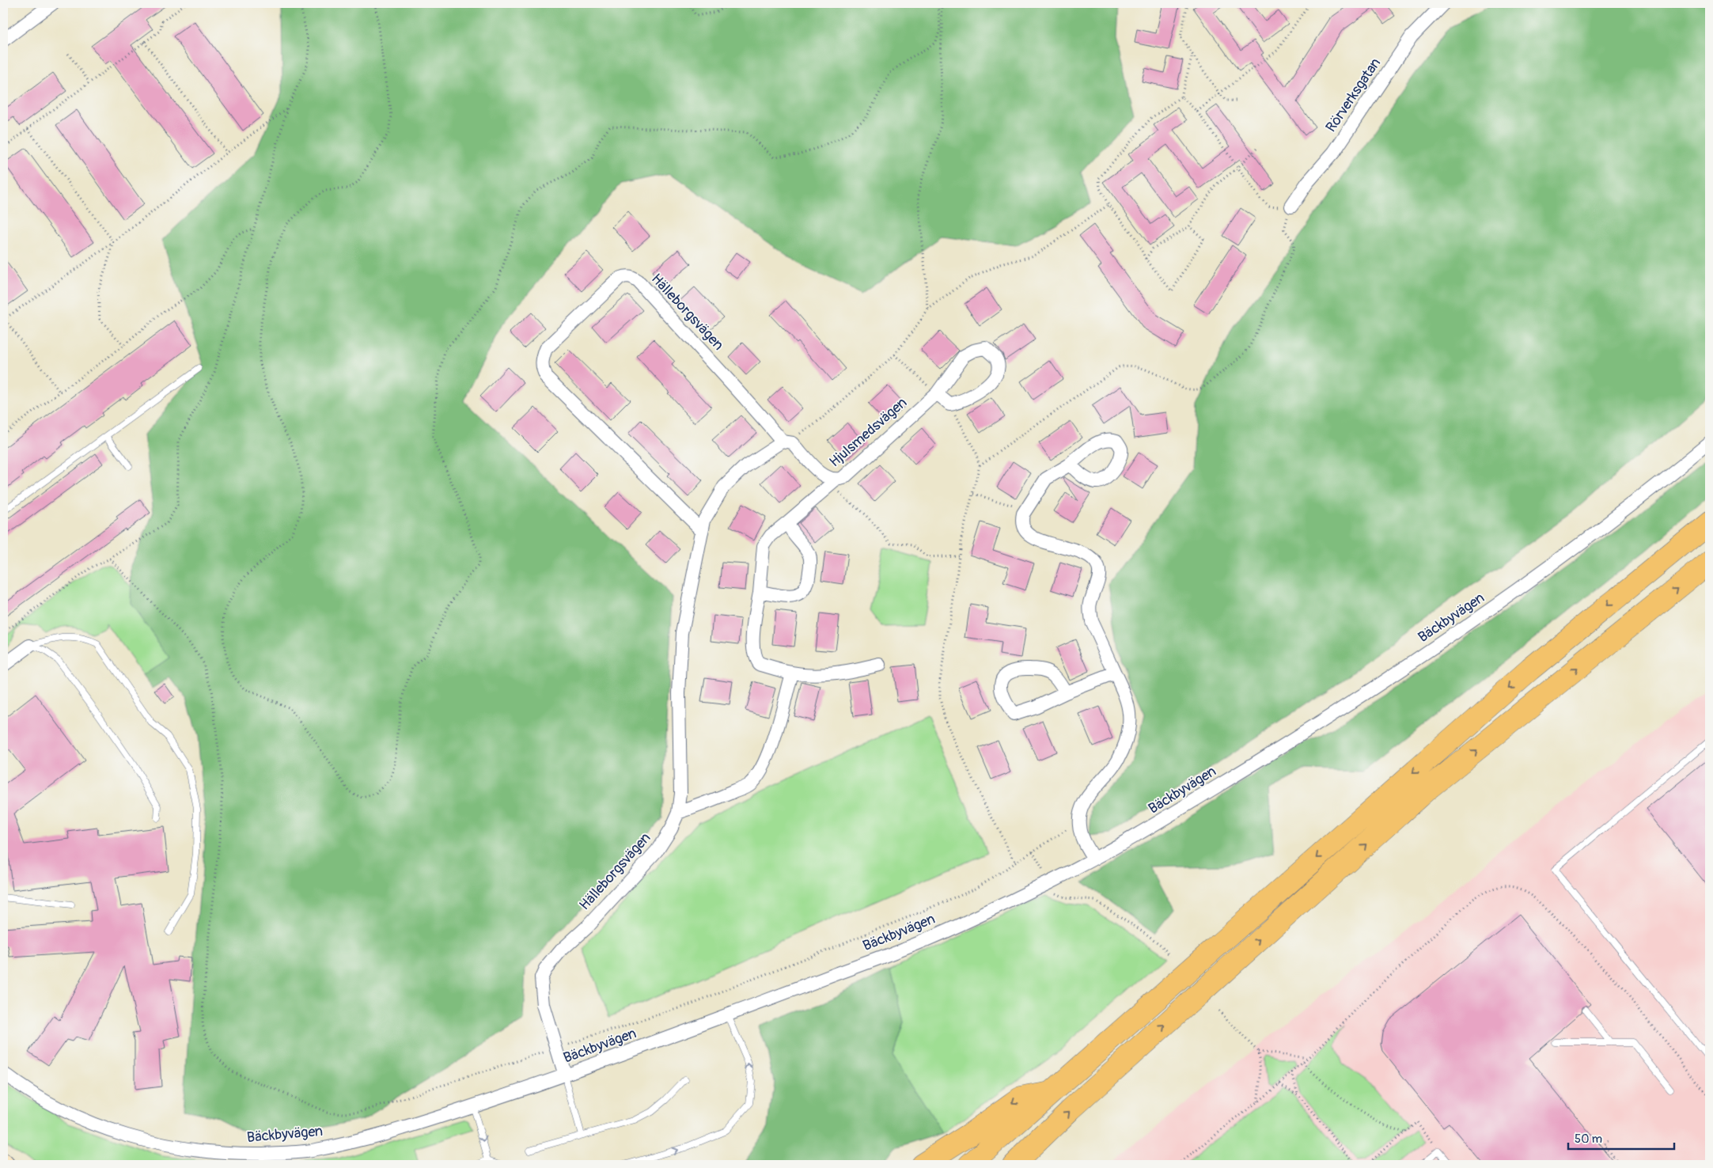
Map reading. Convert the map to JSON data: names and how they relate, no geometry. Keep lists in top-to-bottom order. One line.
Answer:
{"streets":{"street":["Rörverksgatan","Hälleborgsvägen","Hjulsmedsvägen","Bäckbyvägen"]},"crossings":[["Hälleborgsvägen","Hjulsmedsvägen"],["Hälleborgsvägen","Bäckbyvägen"]],"scale_bar":"50 m"}
